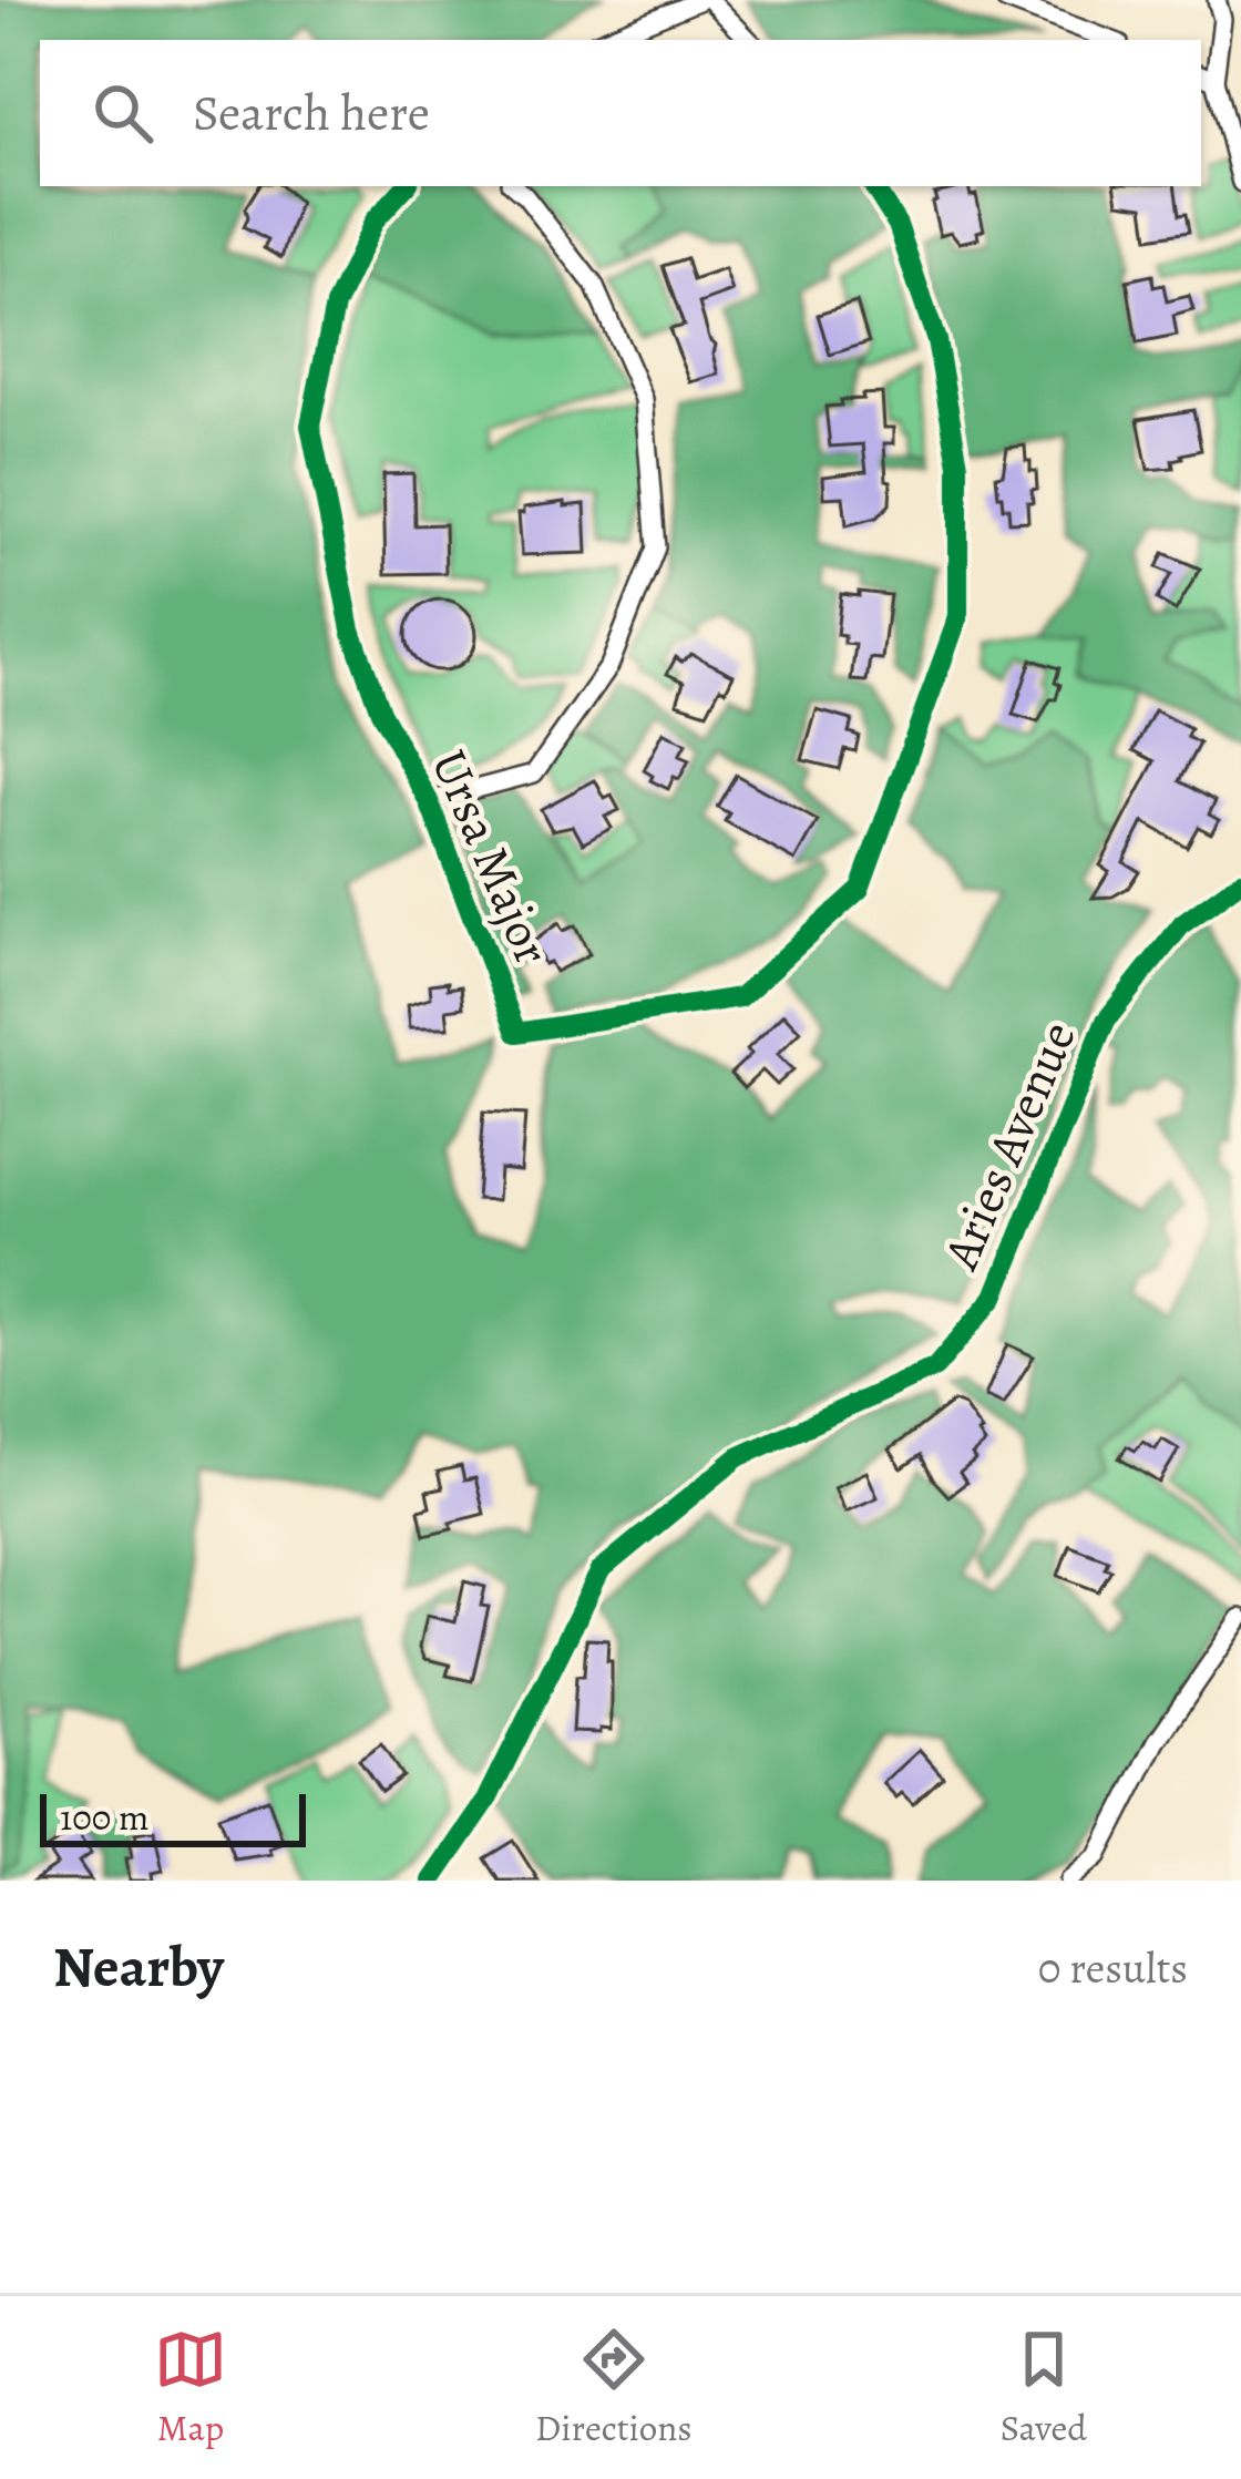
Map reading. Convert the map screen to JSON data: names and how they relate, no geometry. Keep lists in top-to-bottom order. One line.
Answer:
{"streets":{"street":["Ursa Major","Aries Avenue"]},"scale_bar":"100 m","page":{"search":"Search here","scale":"100 m","heading":["Nearby","0 results"],"nav":["Map","Directions","Saved"]}}
